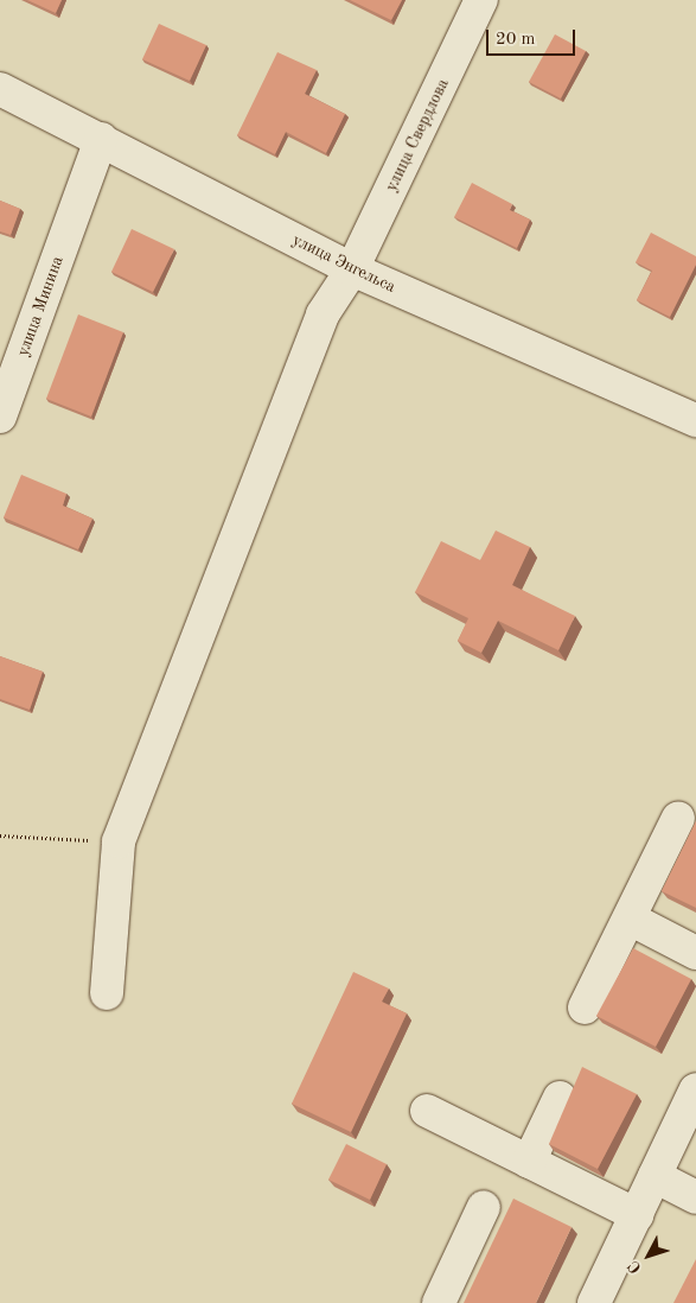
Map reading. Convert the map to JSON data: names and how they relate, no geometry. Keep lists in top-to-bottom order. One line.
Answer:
{"streets":{"street":["улица Свердлова","улица Энгельса","улица Минина"]},"crossings":[["улица Свердлова","улица Энгельса"],["улица Энгельса","улица Минина"]],"scale_bar":"20 m","north":"bottom left"}
